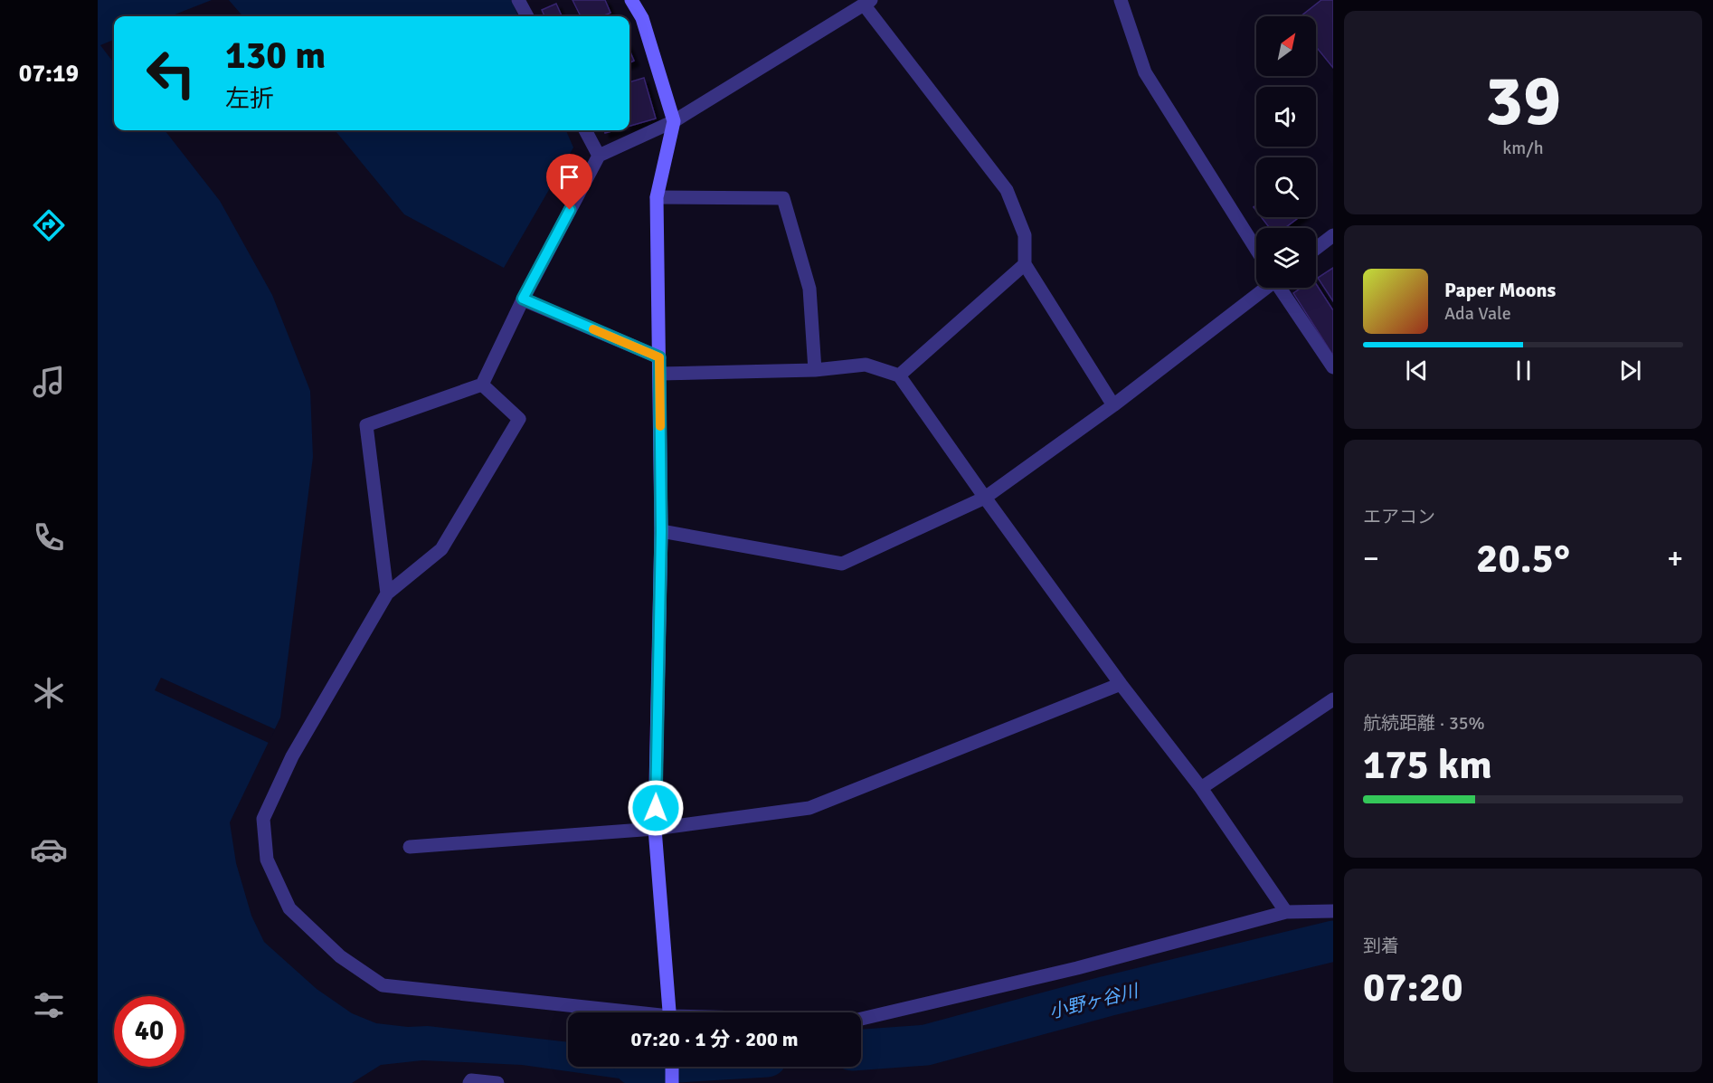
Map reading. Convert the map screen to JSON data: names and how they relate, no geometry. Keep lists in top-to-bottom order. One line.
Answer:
{"water":["小野ヶ谷川"],"north":"top right","page":{"tabs":"07:19","tile":[["39","km/h"],"エアコン",["航続距離 · 35%","175 km"],["到着","07:20"]],"turn":["130 m","左折"],"song":["Paper Moons","Ada Vale"],"heat":["−","20.5°","+"],"limit":"40","trip":"07:20 · 1 分 · 200 m"}}
